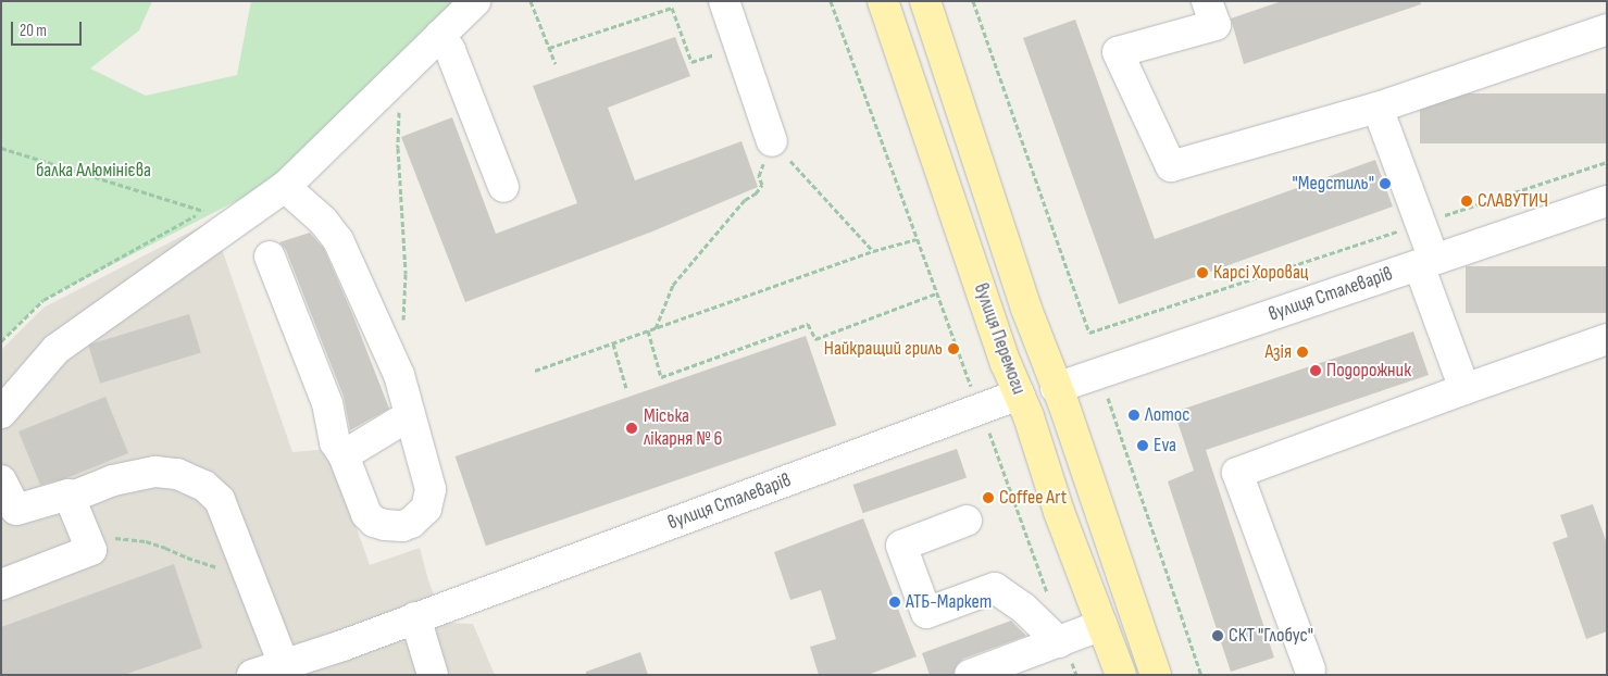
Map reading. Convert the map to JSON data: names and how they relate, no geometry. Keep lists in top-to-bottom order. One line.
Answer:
{"streets":{"main road":["вулиця Перемоги"],"street":["вулиця Сталеварів"]},"crossings":[["вулиця Сталеварів","вулиця Перемоги"]],"parks":["балка Алюмінієва"],"places":["\"Медстиль\"","СЛАВУТИЧ","Карсі Хоровац","Найкращий гриль","Азія","Подорожник","Лотос","Мiська лiкарня № 6","Eva","Coffee Art","АТБ-Маркет","СКТ \"Глобус\""],"scale_bar":"20 m"}
